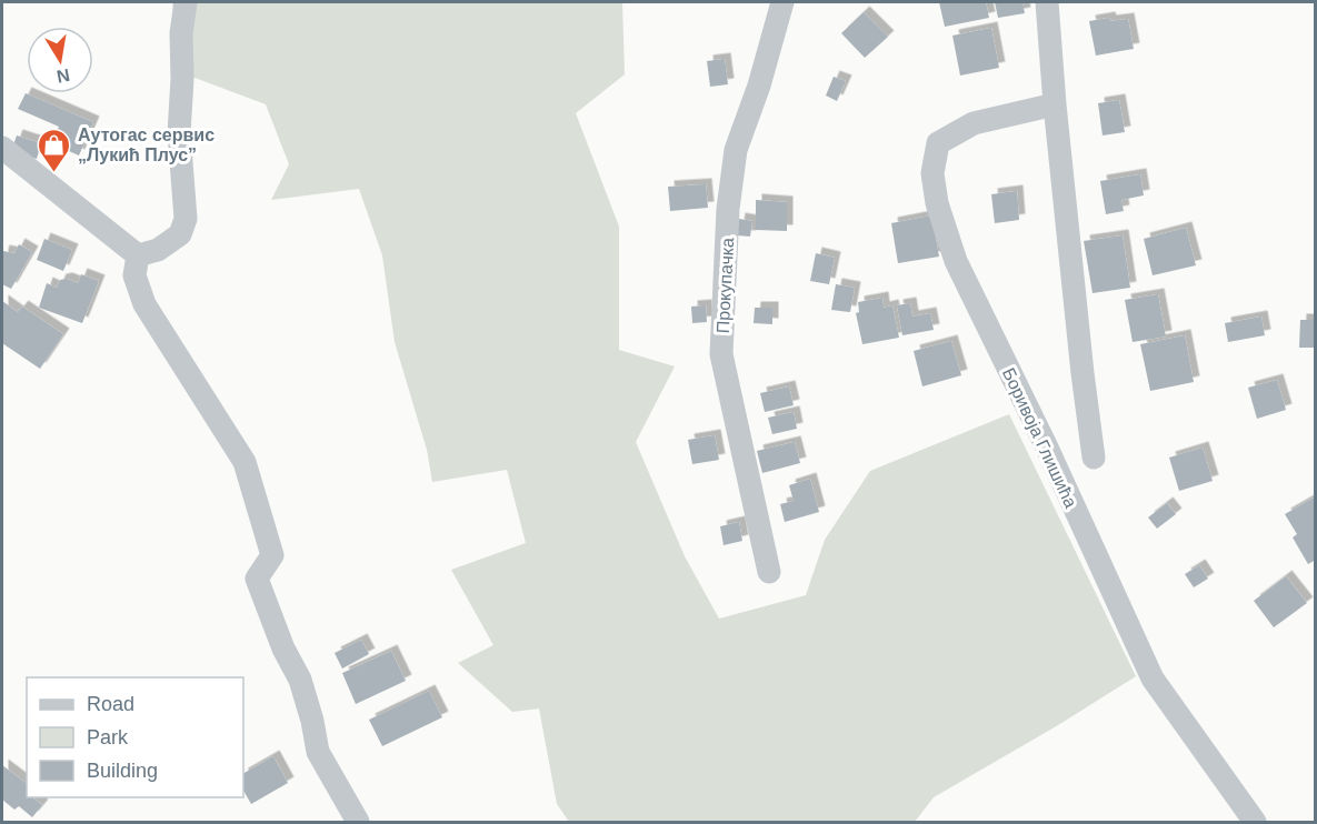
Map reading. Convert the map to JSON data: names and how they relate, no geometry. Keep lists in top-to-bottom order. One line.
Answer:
{"streets":{"street":["Прокупачка","Боривоја Глишића"]},"places":{"shop":["Аутогас сервис „Лукић Плус”"]},"legend":["Road","Park","Building"],"north":"bottom"}
